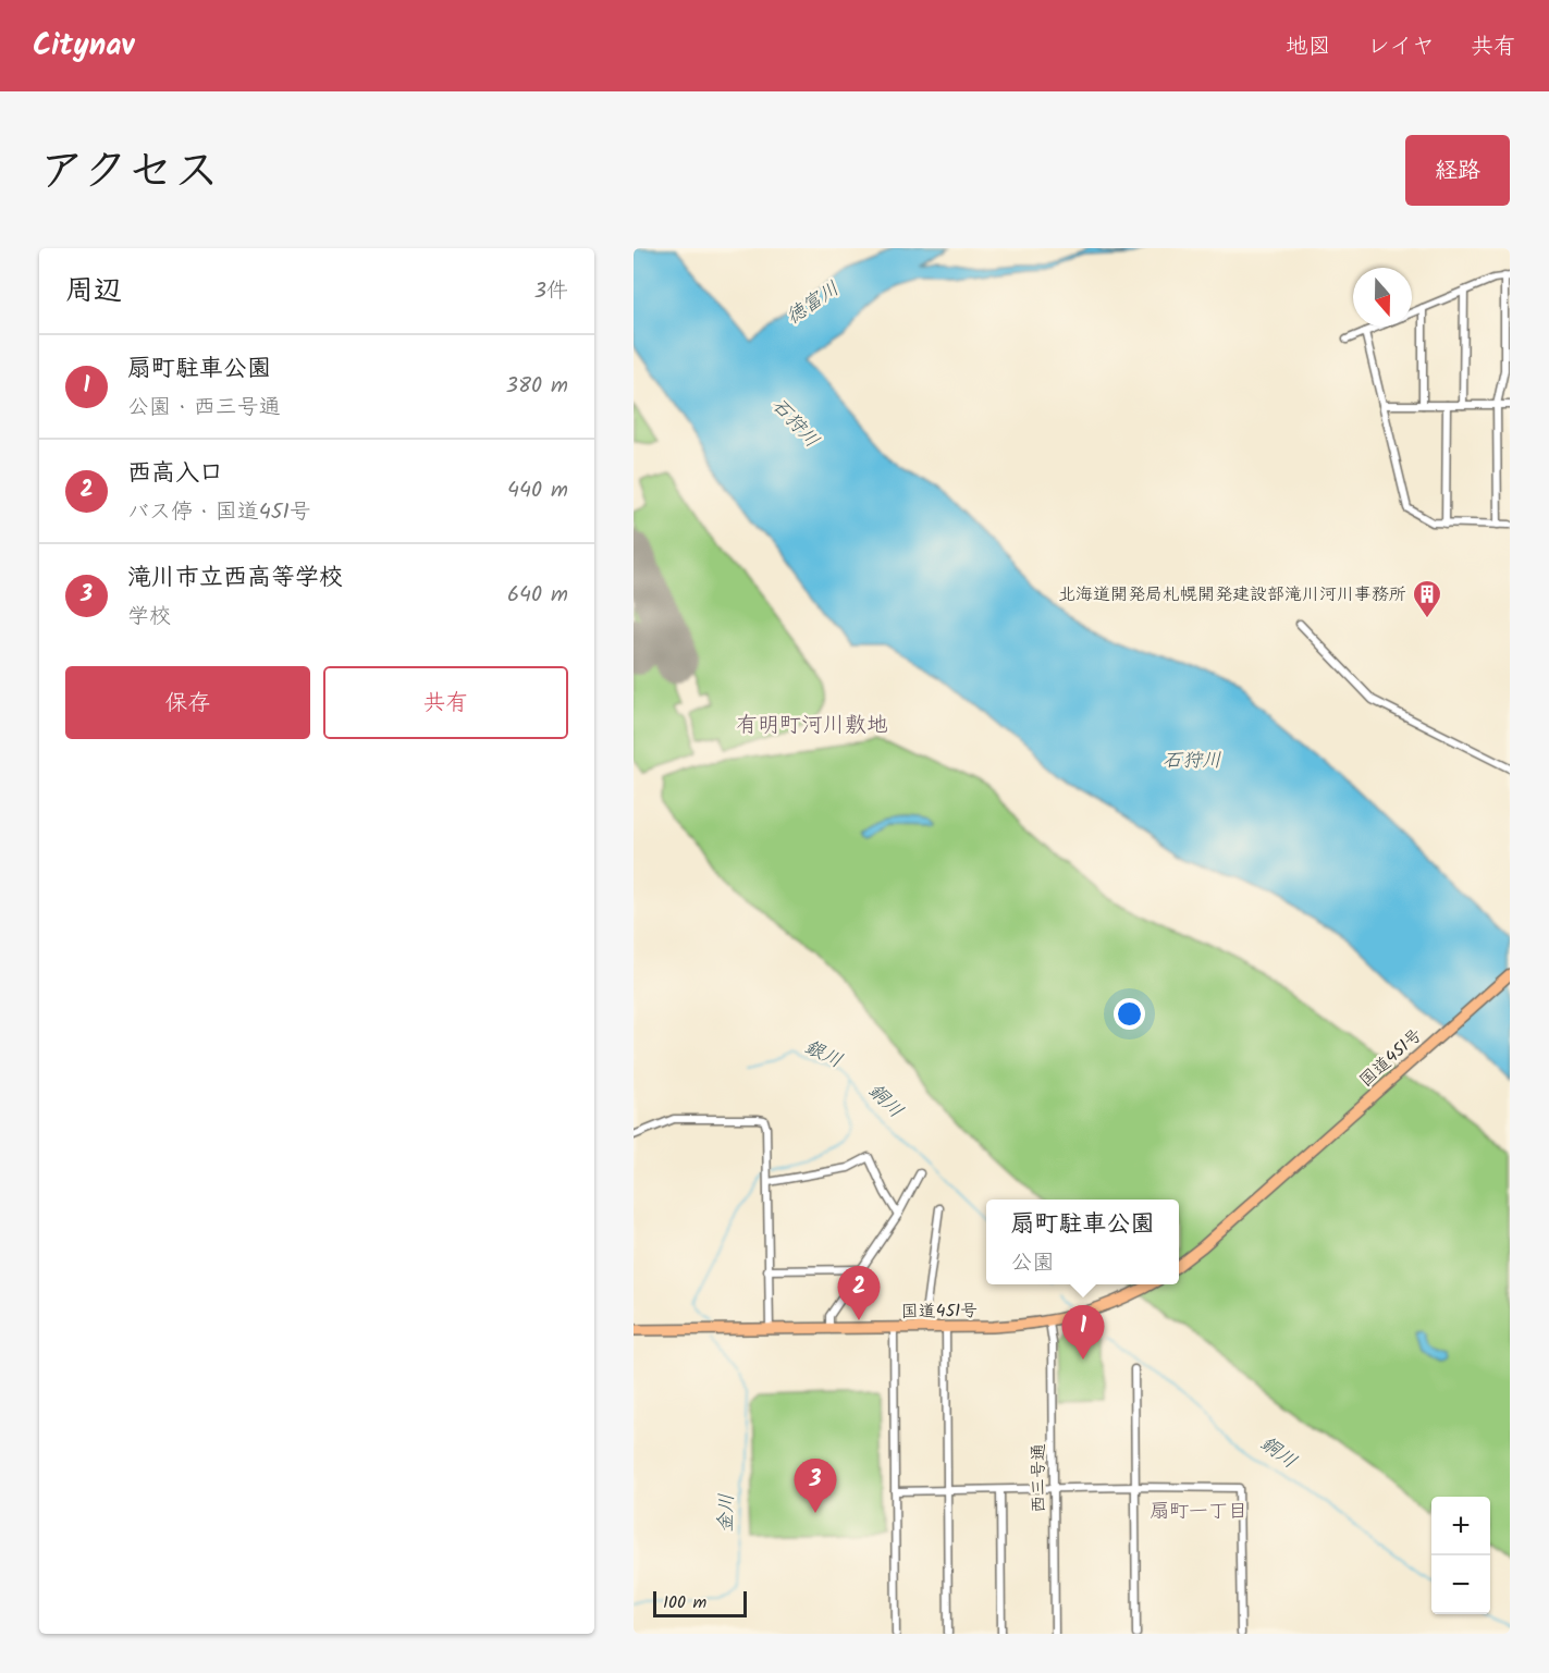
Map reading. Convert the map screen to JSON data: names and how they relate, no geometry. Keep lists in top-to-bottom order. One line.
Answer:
{"streets":{"highway":["国道451号"],"street":["西三号通"]},"crossings":[["国道451号","西三号通"]],"districts":["有明町河川敷地","扇町一丁目"],"water":["徳富川","石狩川","銀川","銅川","金川"],"places":{"building":["北海道開発局札幌開発建設部滝川河川事務所"]},"scale_bar":"100 m","north":"bottom","page":{"header":"Citynav","nav":["地図","レイヤ","共有"],"title":"アクセス","buttons":["経路",["保存","共有"]],"heading":["周辺","3件"],"list":[{"mark":"1","name":"扇町駐車公園","note":"公園 · 西三号通","value":"380 m"},{"mark":"2","name":"西高入口","note":"バス停 · 国道451号","value":"440 m"},{"mark":"3","name":"滝川市立西高等学校","note":"学校","value":"640 m"}],"popup":["扇町駐車公園","公園"],"pins":["2","1","3"],"map_buttons":["+","−"],"scale":"100 m"}}
